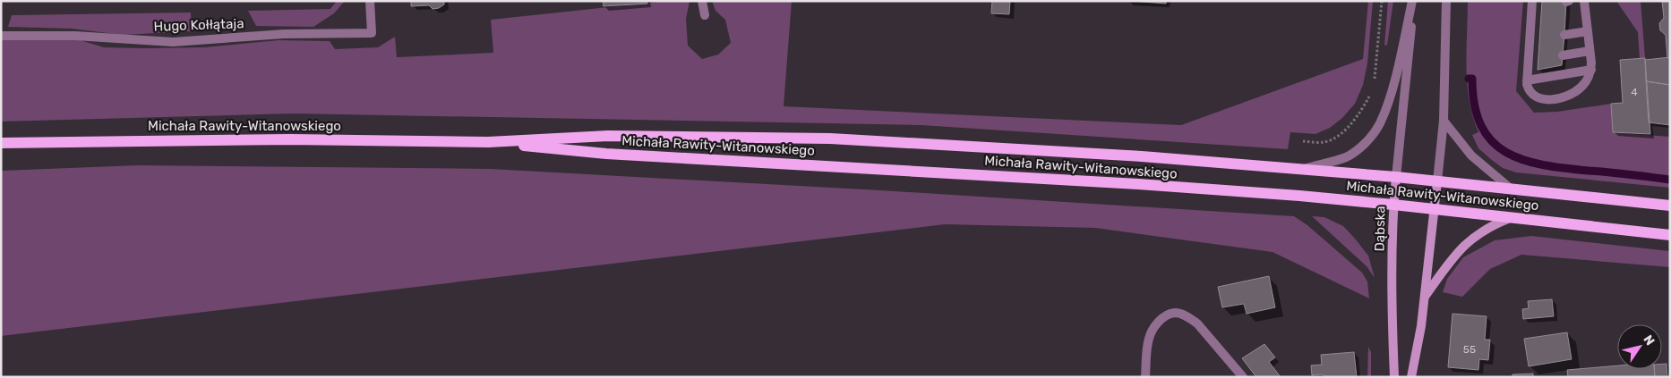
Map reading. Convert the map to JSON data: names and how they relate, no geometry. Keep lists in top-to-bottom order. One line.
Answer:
{"streets":{"main road":["Michała Rawity-Witanowskiego","Dąbska"],"street":["Hugo Kołłątaja"]},"crossings":[["Michała Rawity-Witanowskiego","Dąbska"]],"house_numbers":["4","55"],"north":"top right"}
